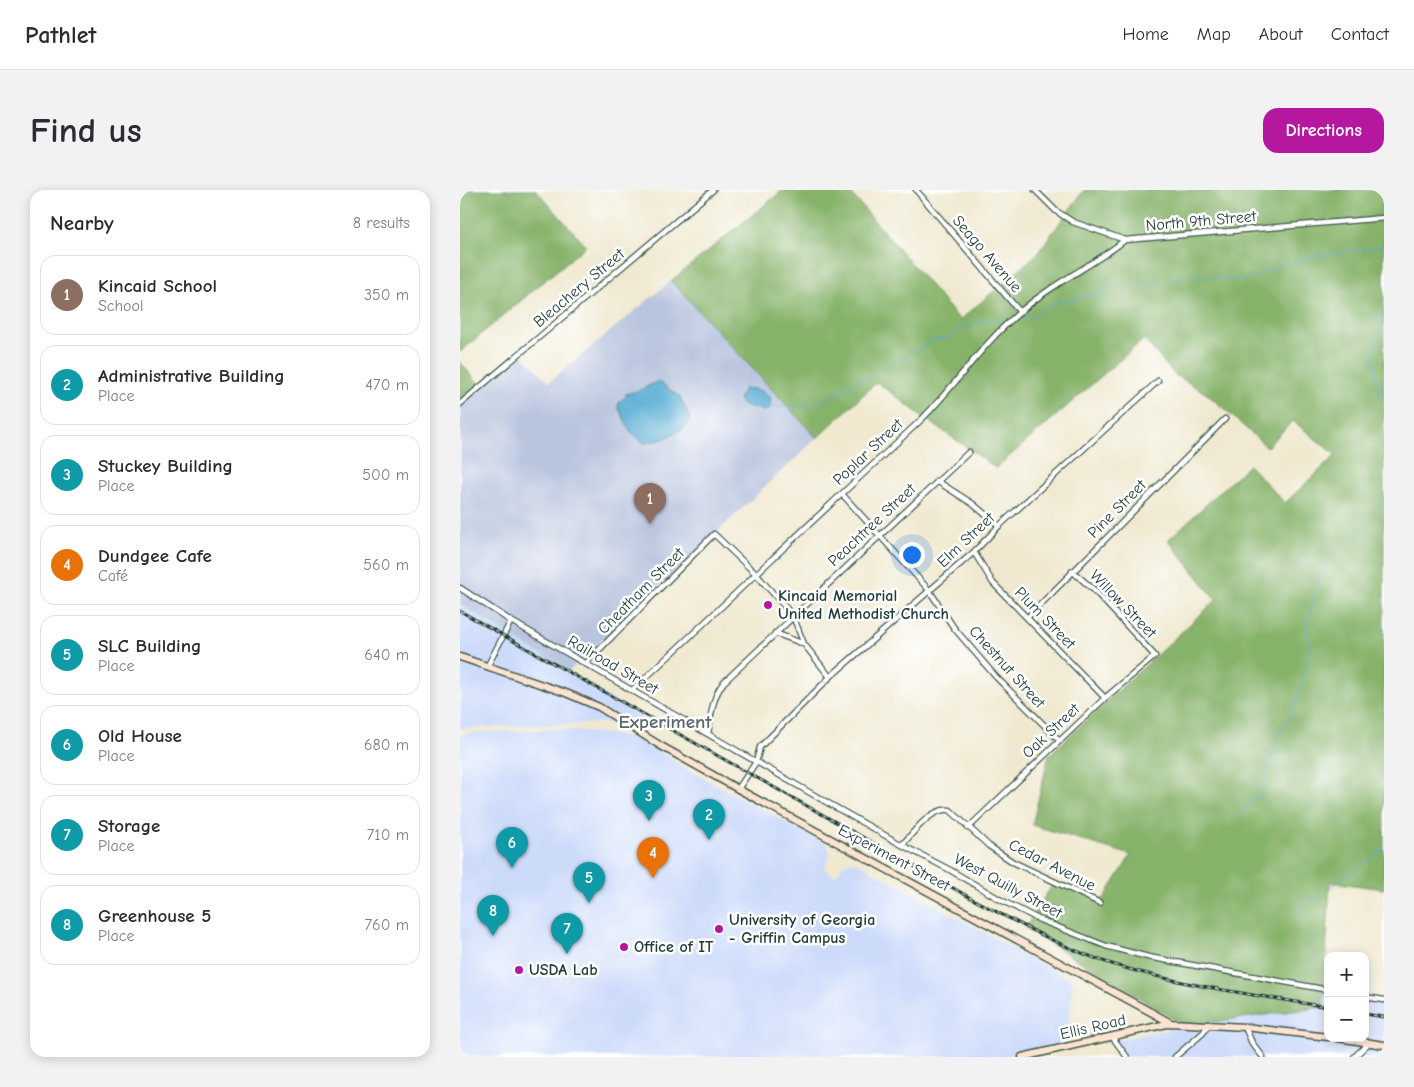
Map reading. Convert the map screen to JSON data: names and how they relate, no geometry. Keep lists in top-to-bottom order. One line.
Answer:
{"streets":{"main road":["Experiment Street","Ellis Road"],"street":["North 9th Street","Seago Avenue","Bleachery Street","Poplar Street","Pine Street","Peachtree Street","Elm Street","Cheatham Street","Willow Street","Plum Street","Railroad Street","Chestnut Street","Oak Street","Cedar Avenue","West Quilly Street"]},"crossings":[["North 9th Street","Poplar Street"],["Seago Avenue","Poplar Street"],["Poplar Street","Cheatham Street"],["Poplar Street","Railroad Street"],["Poplar Street","Chestnut Street"],["Pine Street","Willow Street"],["Pine Street","Plum Street"],["Peachtree Street","Railroad Street"],["Peachtree Street","Chestnut Street"],["Elm Street","Plum Street"],["Elm Street","Railroad Street"],["Elm Street","Chestnut Street"],["Elm Street","Experiment Street"],["Elm Street","West Quilly Street"],["Cheatham Street","Railroad Street"],["Willow Street","Oak Street"],["Plum Street","Oak Street"],["Railroad Street","West Quilly Street"],["Chestnut Street","Oak Street"],["Oak Street","Cedar Avenue"],["Experiment Street","Ellis Road"],["Cedar Avenue","West Quilly Street"]],"districts":["Experiment"],"places":["Kincaid Memorial United Methodist Church","University of Georgia - Griffin Campus","Office of IT","USDA Lab"],"page":{"header":"Pathlet","nav":["Home","Map","About","Contact"],"buttons":"Directions","title":"Find us","heading":["Nearby","8 results"],"list":[{"mark":"1","name":"Kincaid School","note":"School","value":"350 m"},{"mark":"2","name":"Administrative Building","note":"Place","value":"470 m"},{"mark":"3","name":"Stuckey Building","note":"Place","value":"500 m"},{"mark":"4","name":"Dundgee Cafe","note":"Café","value":"560 m"},{"mark":"5","name":"SLC Building","note":"Place","value":"640 m"},{"mark":"6","name":"Old House","note":"Place","value":"680 m"},{"mark":"7","name":"Storage","note":"Place","value":"710 m"},{"mark":"8","name":"Greenhouse 5","note":"Place","value":"760 m"}],"pins":["1","3","2","6","4","5","8","7"],"map_buttons":["+","−"]}}
